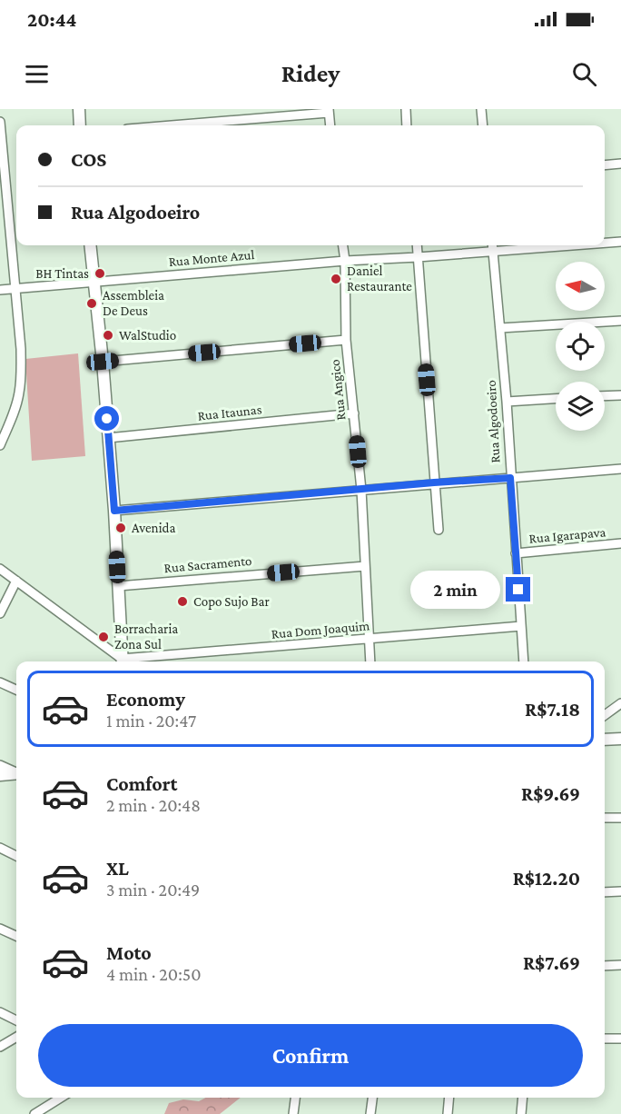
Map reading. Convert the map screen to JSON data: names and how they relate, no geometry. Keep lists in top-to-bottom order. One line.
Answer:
{"streets":{"street":["Rua Monte Azul","Rua Angico","Rua Itaunas","Rua Algodoeiro","Rua Igarapava","Rua Sacramento","Rua Dom Joaquim"]},"crossings":[["Rua Monte Azul","Rua Angico"],["Rua Monte Azul","Rua Algodoeiro"],["Rua Angico","Rua Itaunas"],["Rua Angico","Rua Sacramento"],["Rua Angico","Rua Dom Joaquim"],["Rua Algodoeiro","Rua Igarapava"],["Rua Algodoeiro","Rua Dom Joaquim"]],"places":["BH Tintas","Daniel Restaurante","Assembleia De Deus","WalStudio","Avenida","Copo Sujo Bar","Borracharia Zona Sul"],"north":"left","page":{"status":"20:44","header":"Ridey","banner":["COS","Rua Algodoeiro"],"bubble":"2 min","list":[{"name":"Economy","note":"1 min · 20:47","value":"R$7.18"},{"name":"Comfort","note":"2 min · 20:48","value":"R$9.69"},{"name":"XL","note":"3 min · 20:49","value":"R$12.20"},{"name":"Moto","note":"4 min · 20:50","value":"R$7.69"}],"buttons":"Confirm"}}
